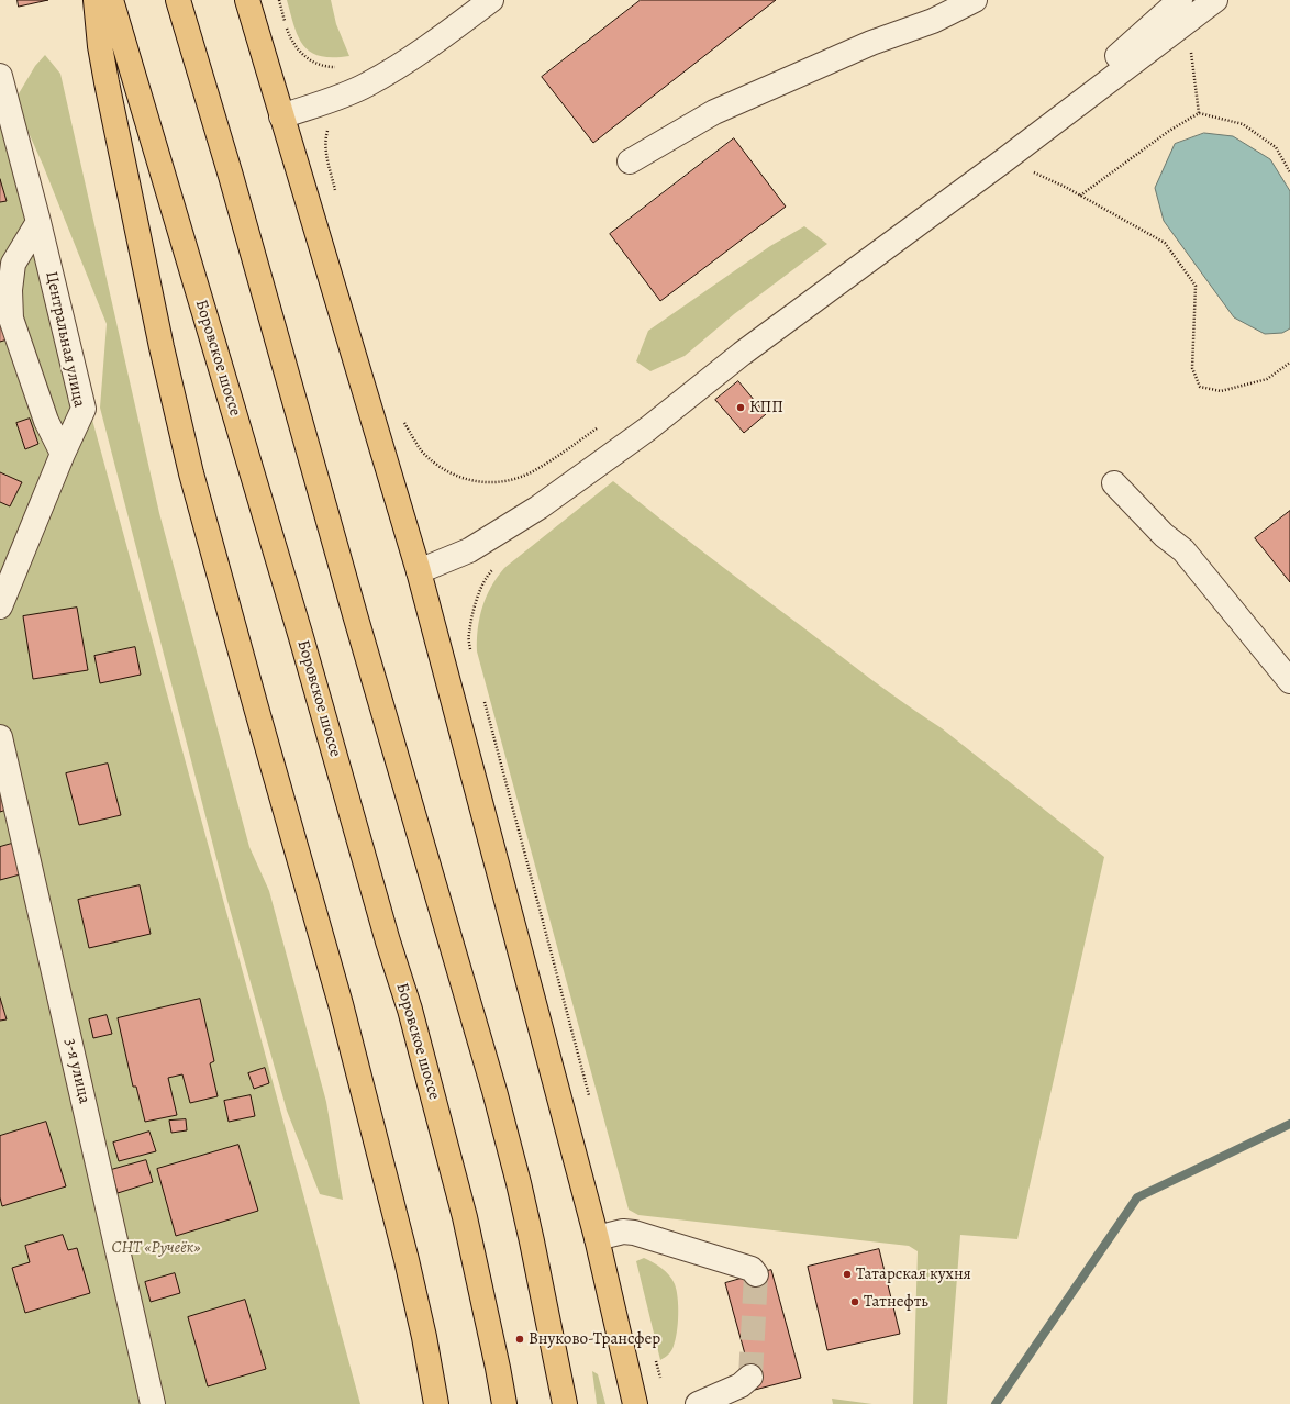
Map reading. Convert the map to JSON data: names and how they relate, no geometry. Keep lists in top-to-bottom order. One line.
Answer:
{"streets":{"main road":["Боровское шоссе"],"lane":["Центральная улица","3-я улица"]},"parks":["СНТ «Ручеёк»"],"places":["КПП","Татарская кухня","Татнефть","Внуково-Трансфер"]}
